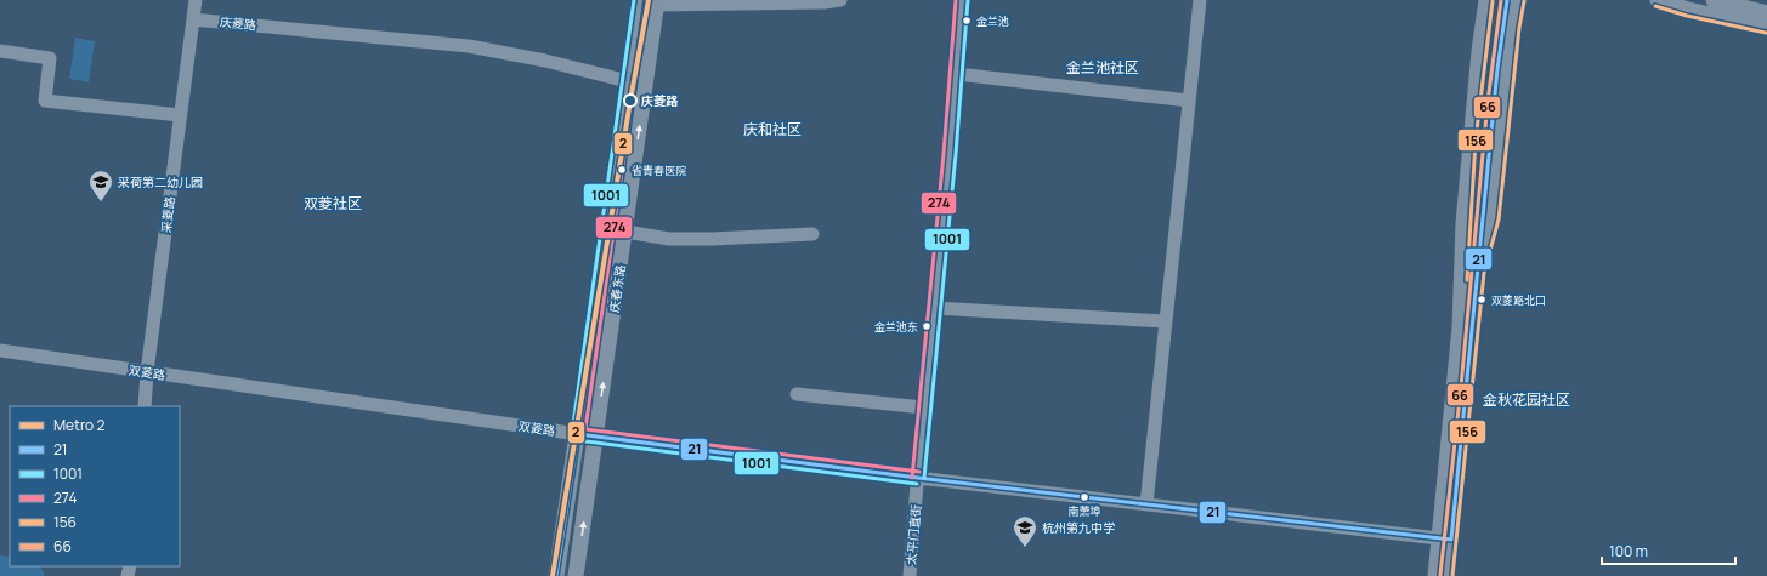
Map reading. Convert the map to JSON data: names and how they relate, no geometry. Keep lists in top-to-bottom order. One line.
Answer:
{"streets":{"main road":["庆春东路"],"street":["庆菱路","采菱路","双菱路","太平门直街"]},"crossings":[["庆菱路","采菱路"],["庆菱路","庆春东路"],["采菱路","双菱路"],["庆春东路","双菱路"],["双菱路","太平门直街"]],"districts":["金兰池社区","庆和社区","双菱社区","金秋花园社区"],"places":{"other":["金兰池","庆菱路","省青春医院","双菱路北口","金兰池东","南萧埠"],"school or university":["采荷第二幼儿园","杭州第九中学"]},"lines":["metro line 2","transit line 21","transit line 1001","transit line 274","transit line 66","transit line 156"],"legend":["Metro 2","21","1001","274","156","66"],"scale_bar":"100 m"}
